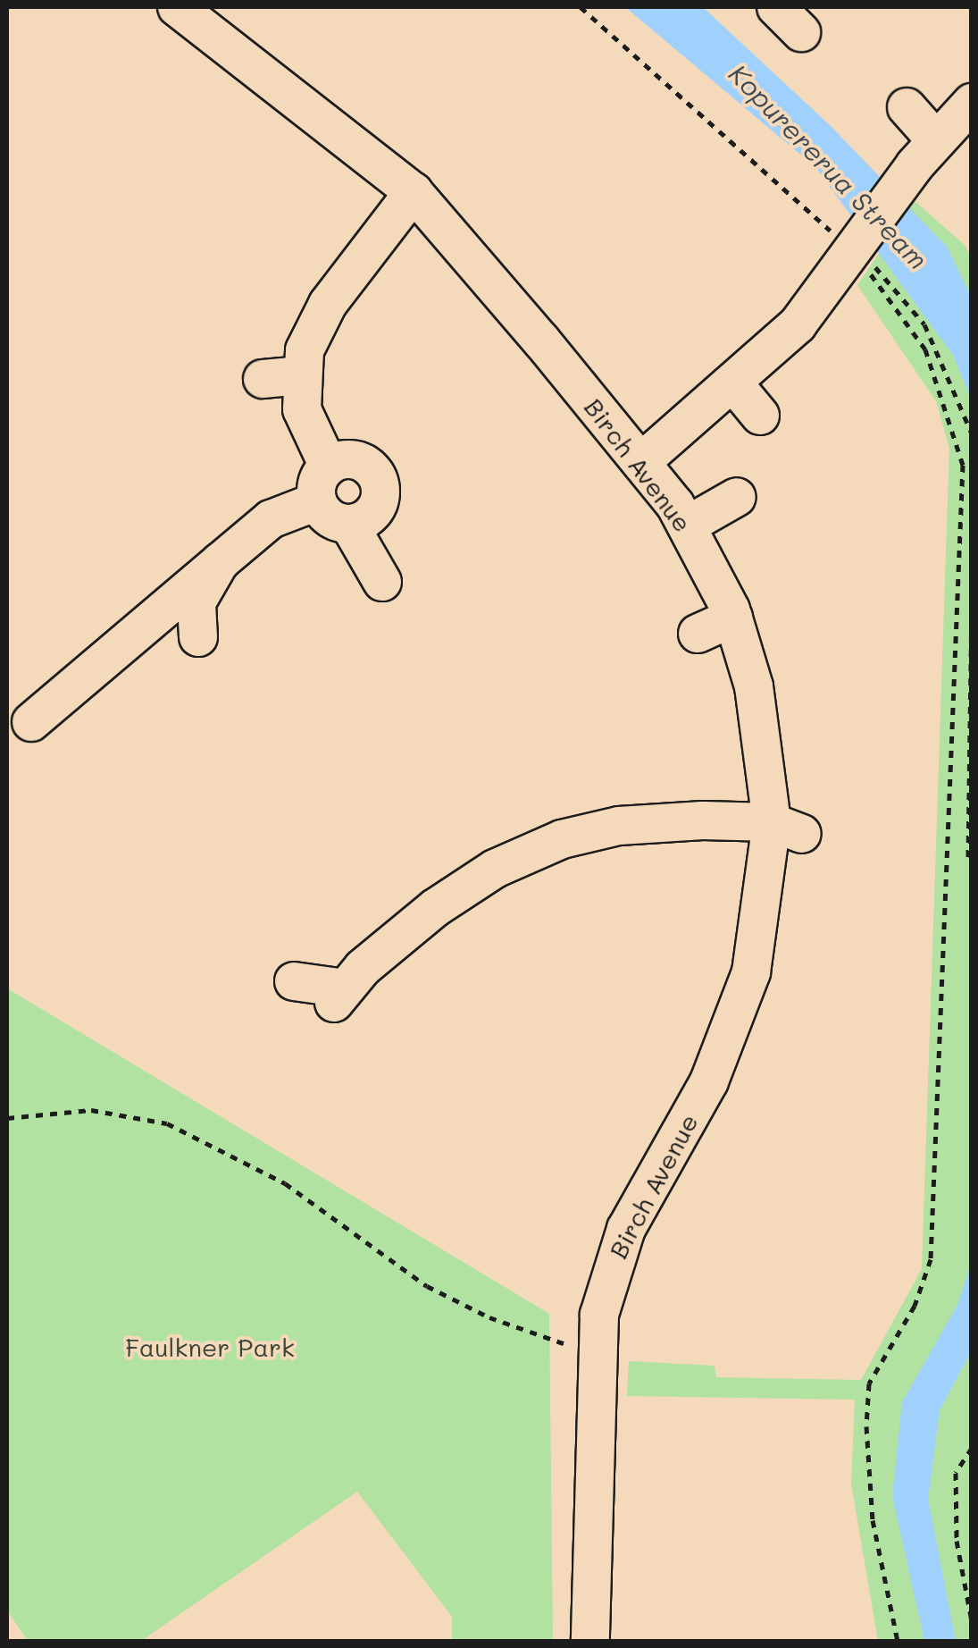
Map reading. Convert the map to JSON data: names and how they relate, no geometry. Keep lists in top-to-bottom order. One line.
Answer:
{"streets":{"street":["Birch Avenue"]},"water":["Kopurererua Stream"],"parks":["Faulkner Park"]}
